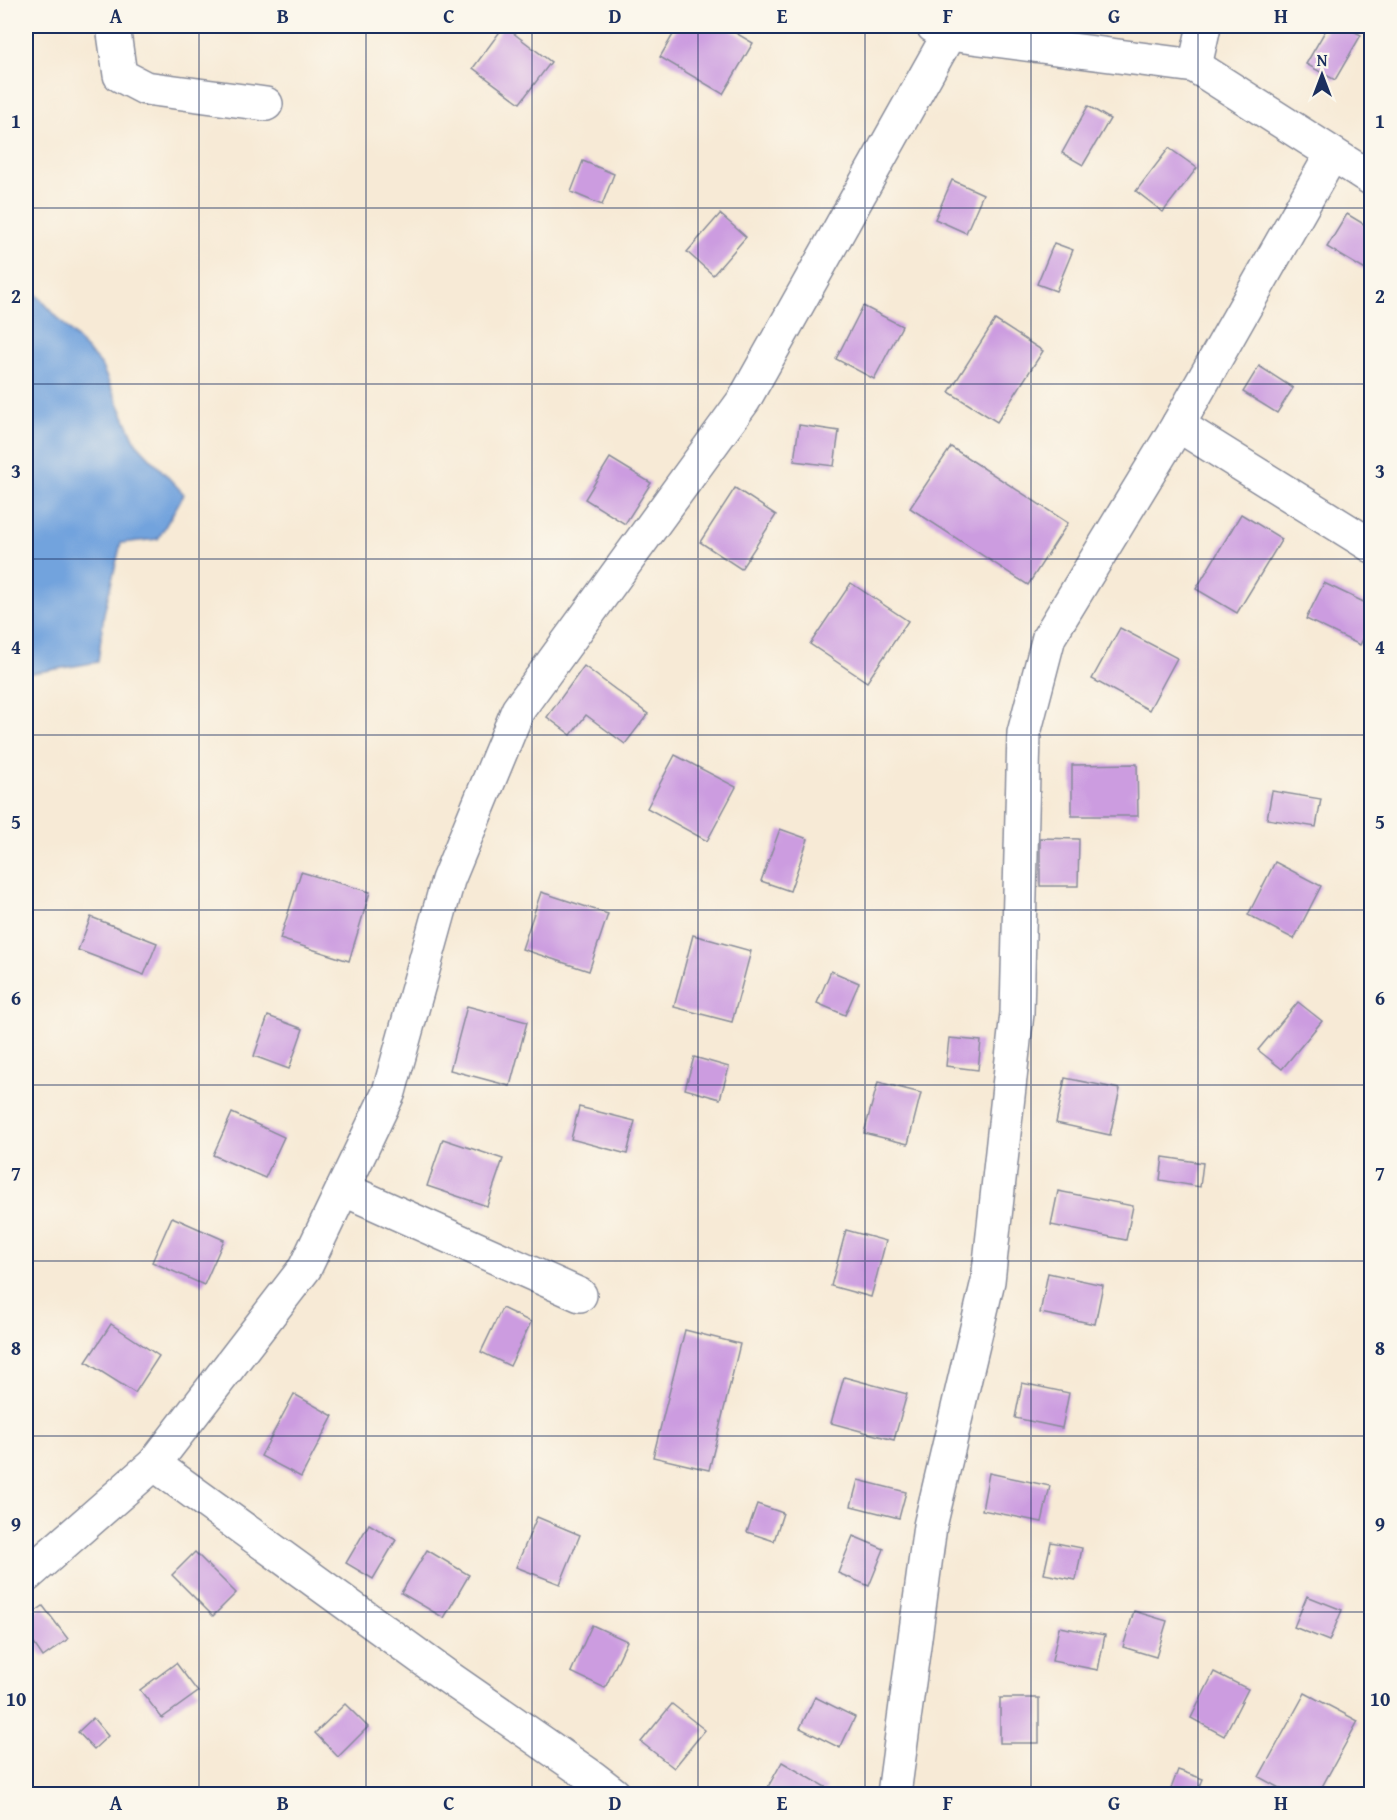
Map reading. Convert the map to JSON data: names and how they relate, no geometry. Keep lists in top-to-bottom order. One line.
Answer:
{"north":"top","grid":{"columns":["A","B","C","D","E","F","G","H"],"rows":["1","2","3","4","5","6","7","8","9","10"]}}
